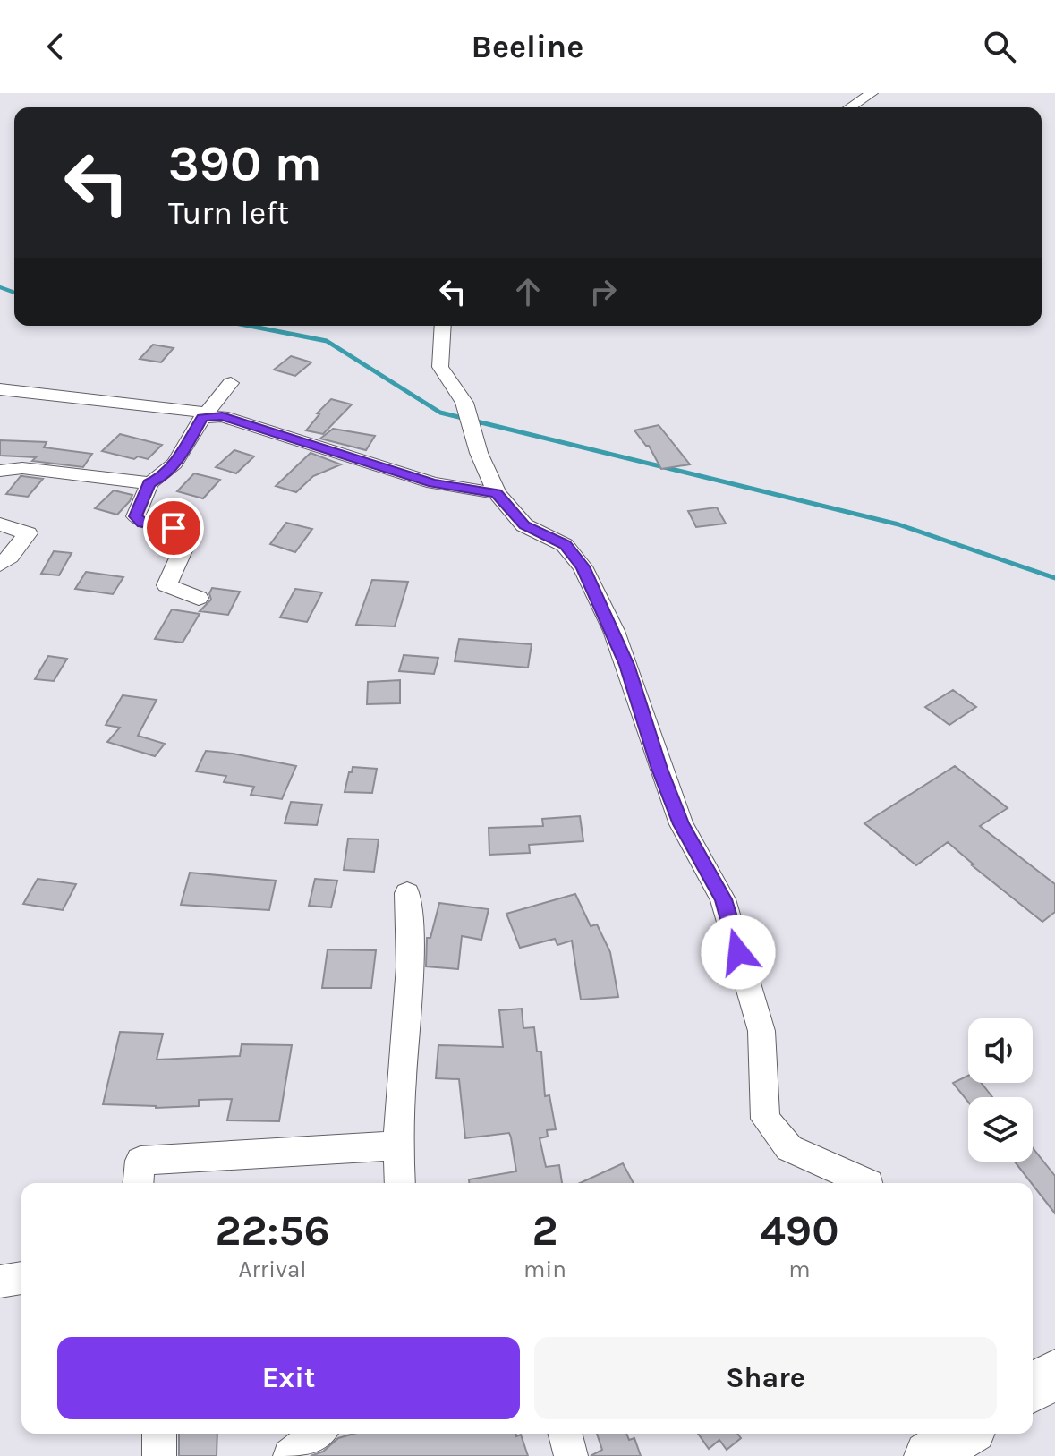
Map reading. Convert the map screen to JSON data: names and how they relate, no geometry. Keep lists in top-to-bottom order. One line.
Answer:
{"page":{"header":"Beeline","turn":["390 m","Turn left"],"eta":["22:56","Arrival","2","min","490","m"],"buttons":["Exit","Share"]}}
